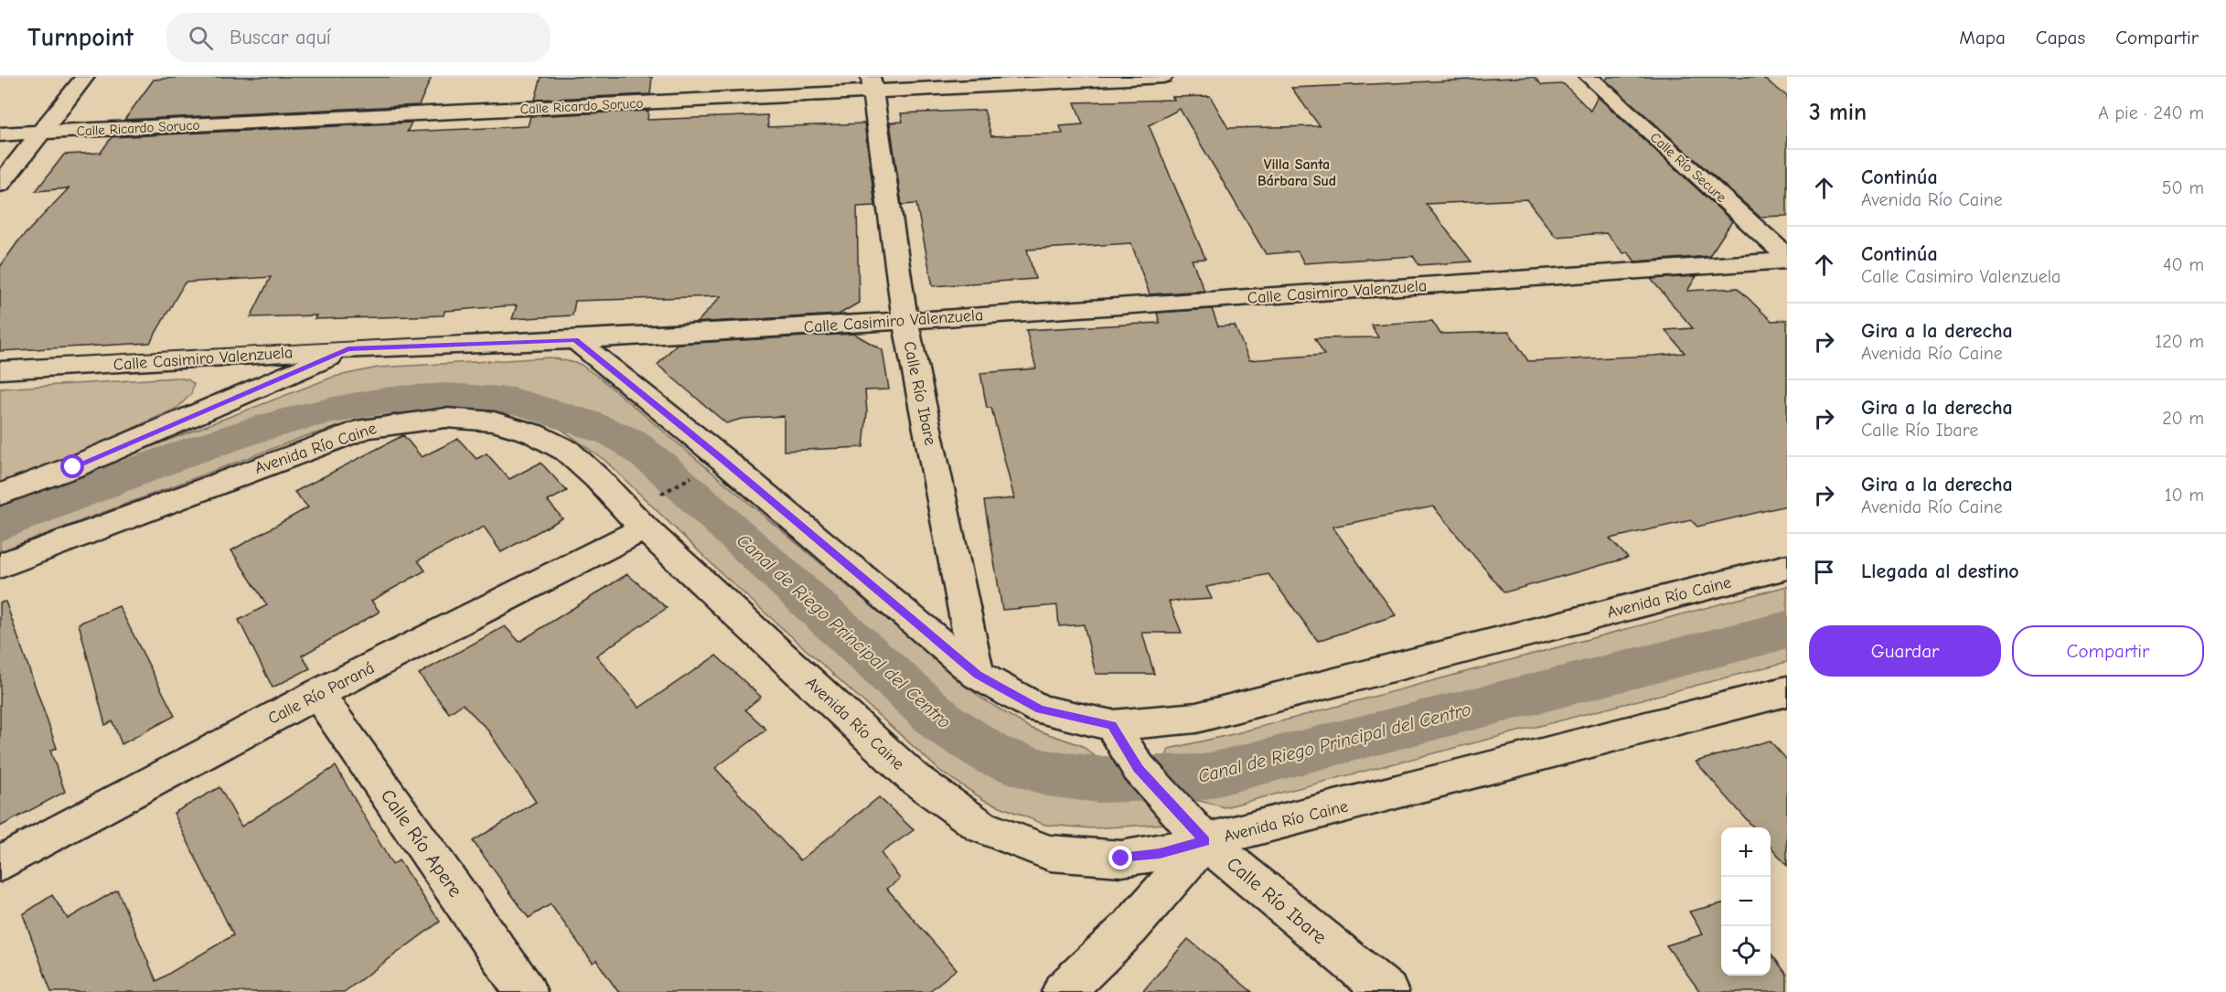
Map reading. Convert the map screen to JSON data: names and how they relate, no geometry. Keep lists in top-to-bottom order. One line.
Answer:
{"streets":{"street":["Calle Ricardo Soruco","Calle Río Secure","Calle Casimiro Valenzuela","Calle Río Ibare","Avenida Río Caine","Calle Río Paraná","Calle Río Apere"]},"crossings":[["Calle Ricardo Soruco","Calle Río Ibare"],["Calle Río Secure","Calle Casimiro Valenzuela"],["Calle Casimiro Valenzuela","Calle Río Ibare"],["Calle Casimiro Valenzuela","Avenida Río Caine"],["Calle Río Ibare","Avenida Río Caine"],["Avenida Río Caine","Calle Río Paraná"],["Calle Río Paraná","Calle Río Apere"]],"districts":["Villa Santa Bárbara Sud"],"water":["Canal de Riego Principal del Centro"],"page":{"header":"Turnpoint","search":"Buscar aquí","nav":["Mapa","Capas","Compartir"],"heading":["3 min","A pie · 240 m"],"list":[["Continúa","Avenida Río Caine","50 m"],["Continúa","Calle Casimiro Valenzuela","40 m"],["Gira a la derecha","Avenida Río Caine","120 m"],["Gira a la derecha","Calle Río Ibare","20 m"],["Gira a la derecha","Avenida Río Caine","10 m"],"Llegada al destino"],"buttons":["Guardar","Compartir"],"map_buttons":["+","−"]}}
